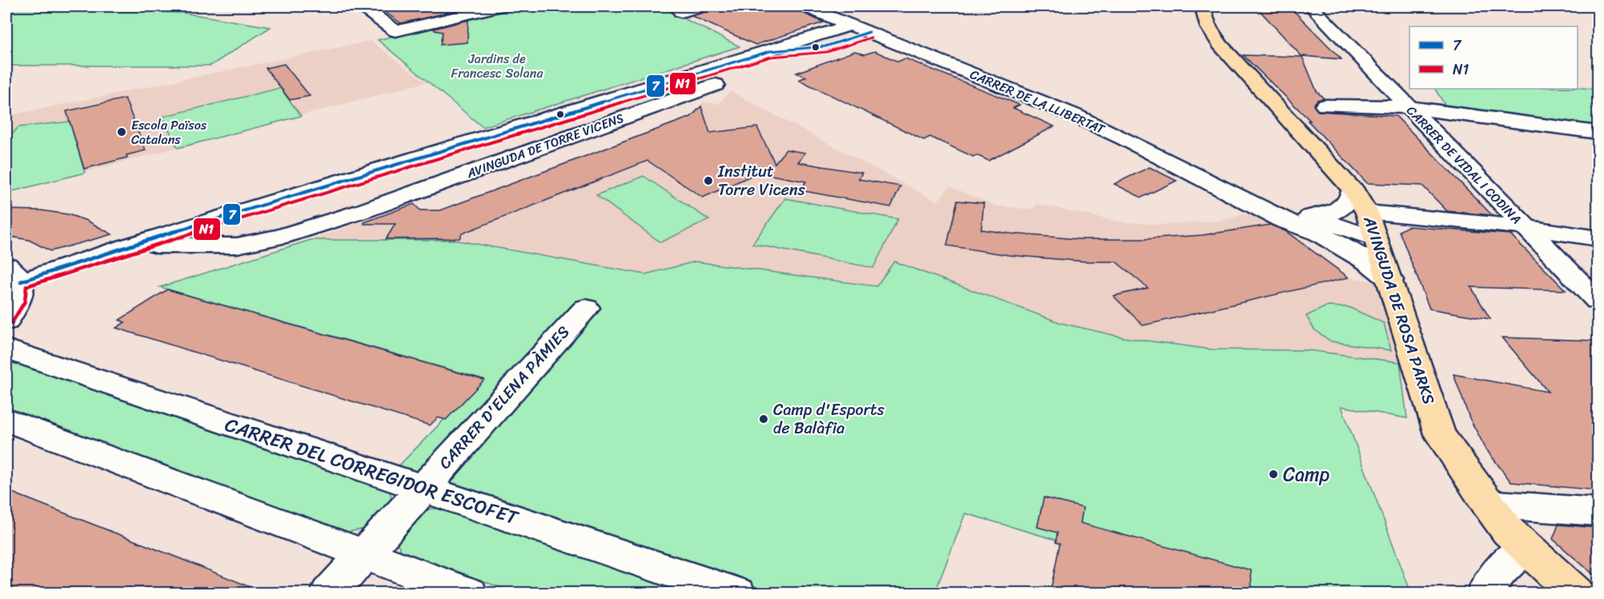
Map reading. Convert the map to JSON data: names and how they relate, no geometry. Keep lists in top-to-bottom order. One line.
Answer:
{"streets":{"main road":["AVINGUDA DE ROSA PARKS"],"street":["CARRER DE LA LLIBERTAT","AVINGUDA DE TORRE VICENS","CARRER DE VIDAL I CODINA","CARRER D'ELENA PÀMIES","CARRER DEL CORREGIDOR ESCOFET"]},"crossings":[["CARRER DE LA LLIBERTAT","AVINGUDA DE TORRE VICENS"],["CARRER DE LA LLIBERTAT","AVINGUDA DE ROSA PARKS"],["CARRER D'ELENA PÀMIES","CARRER DEL CORREGIDOR ESCOFET"]],"parks":["Jardins de Francesc Solana"],"places":["Escola Països Catalans","Institut Torre Vicens","Camp d'Esports de Balàfia","Camp"],"lines":["transit line 7","transit line N1"],"legend":["7","N1"]}
